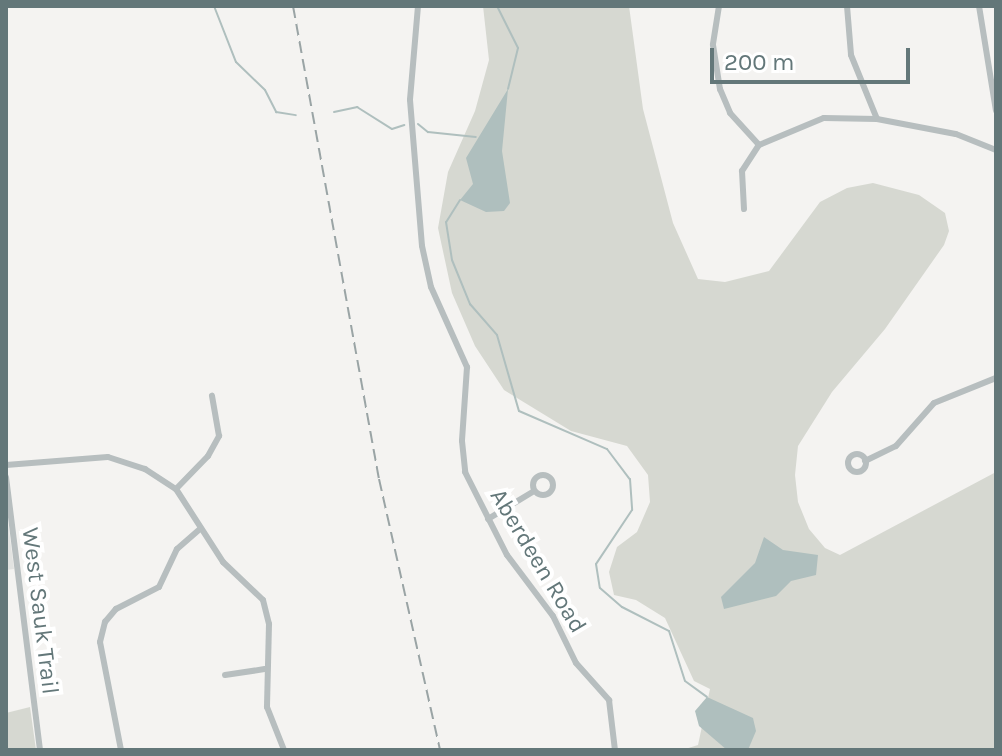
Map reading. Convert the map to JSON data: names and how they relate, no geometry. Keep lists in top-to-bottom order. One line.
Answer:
{"streets":{"street":["Aberdeen Road","West Sauk Trail"]},"scale_bar":"200 m"}
